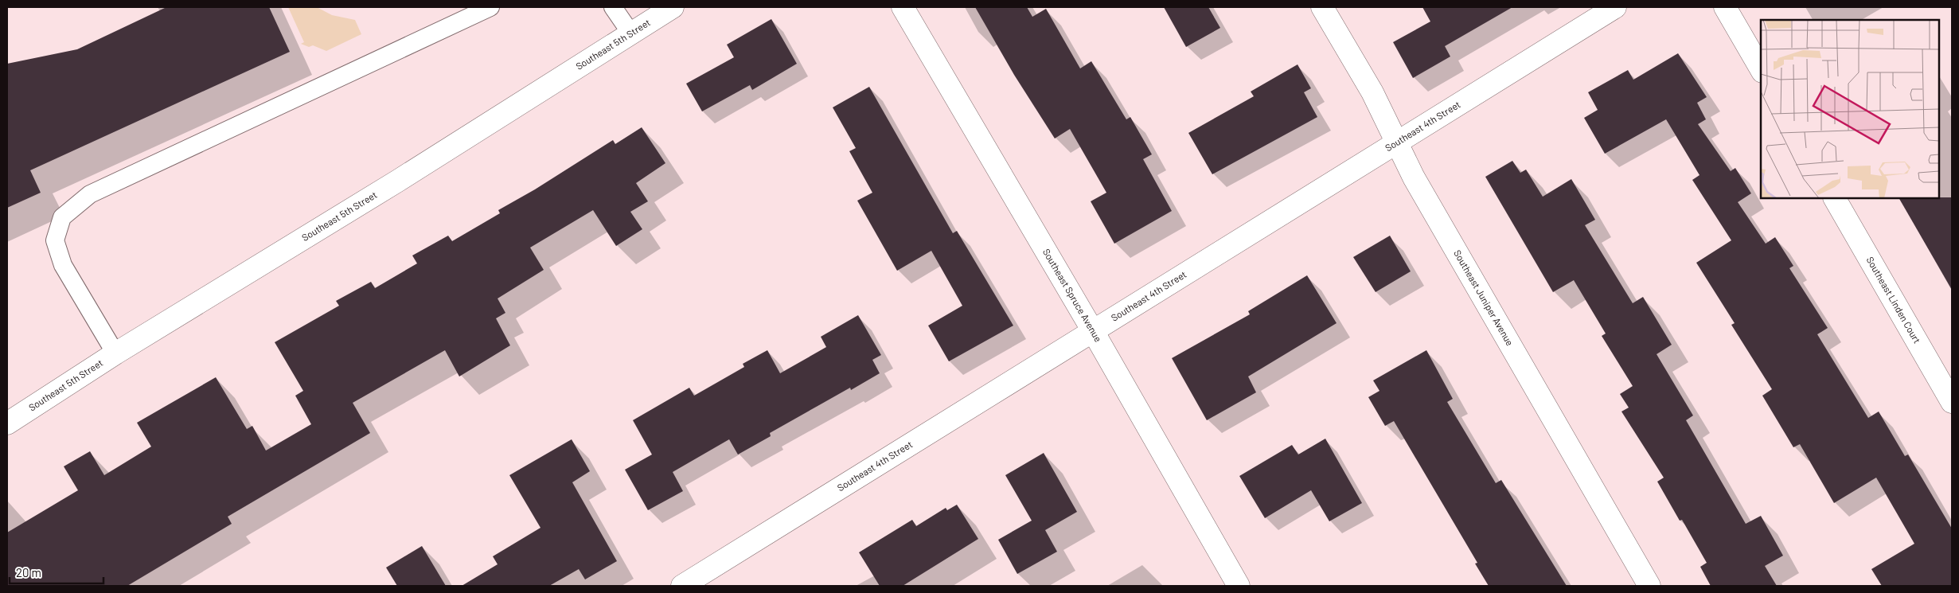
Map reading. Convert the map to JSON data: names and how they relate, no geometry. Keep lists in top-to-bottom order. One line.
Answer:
{"streets":{"street":["Southeast 5th Street","Southeast 4th Street","Southeast Spruce Avenue","Southeast Juniper Avenue","Southeast Linden Court"]},"crossings":[["Southeast 4th Street","Southeast Spruce Avenue"],["Southeast 4th Street","Southeast Juniper Avenue"]],"scale_bar":"20 m"}
